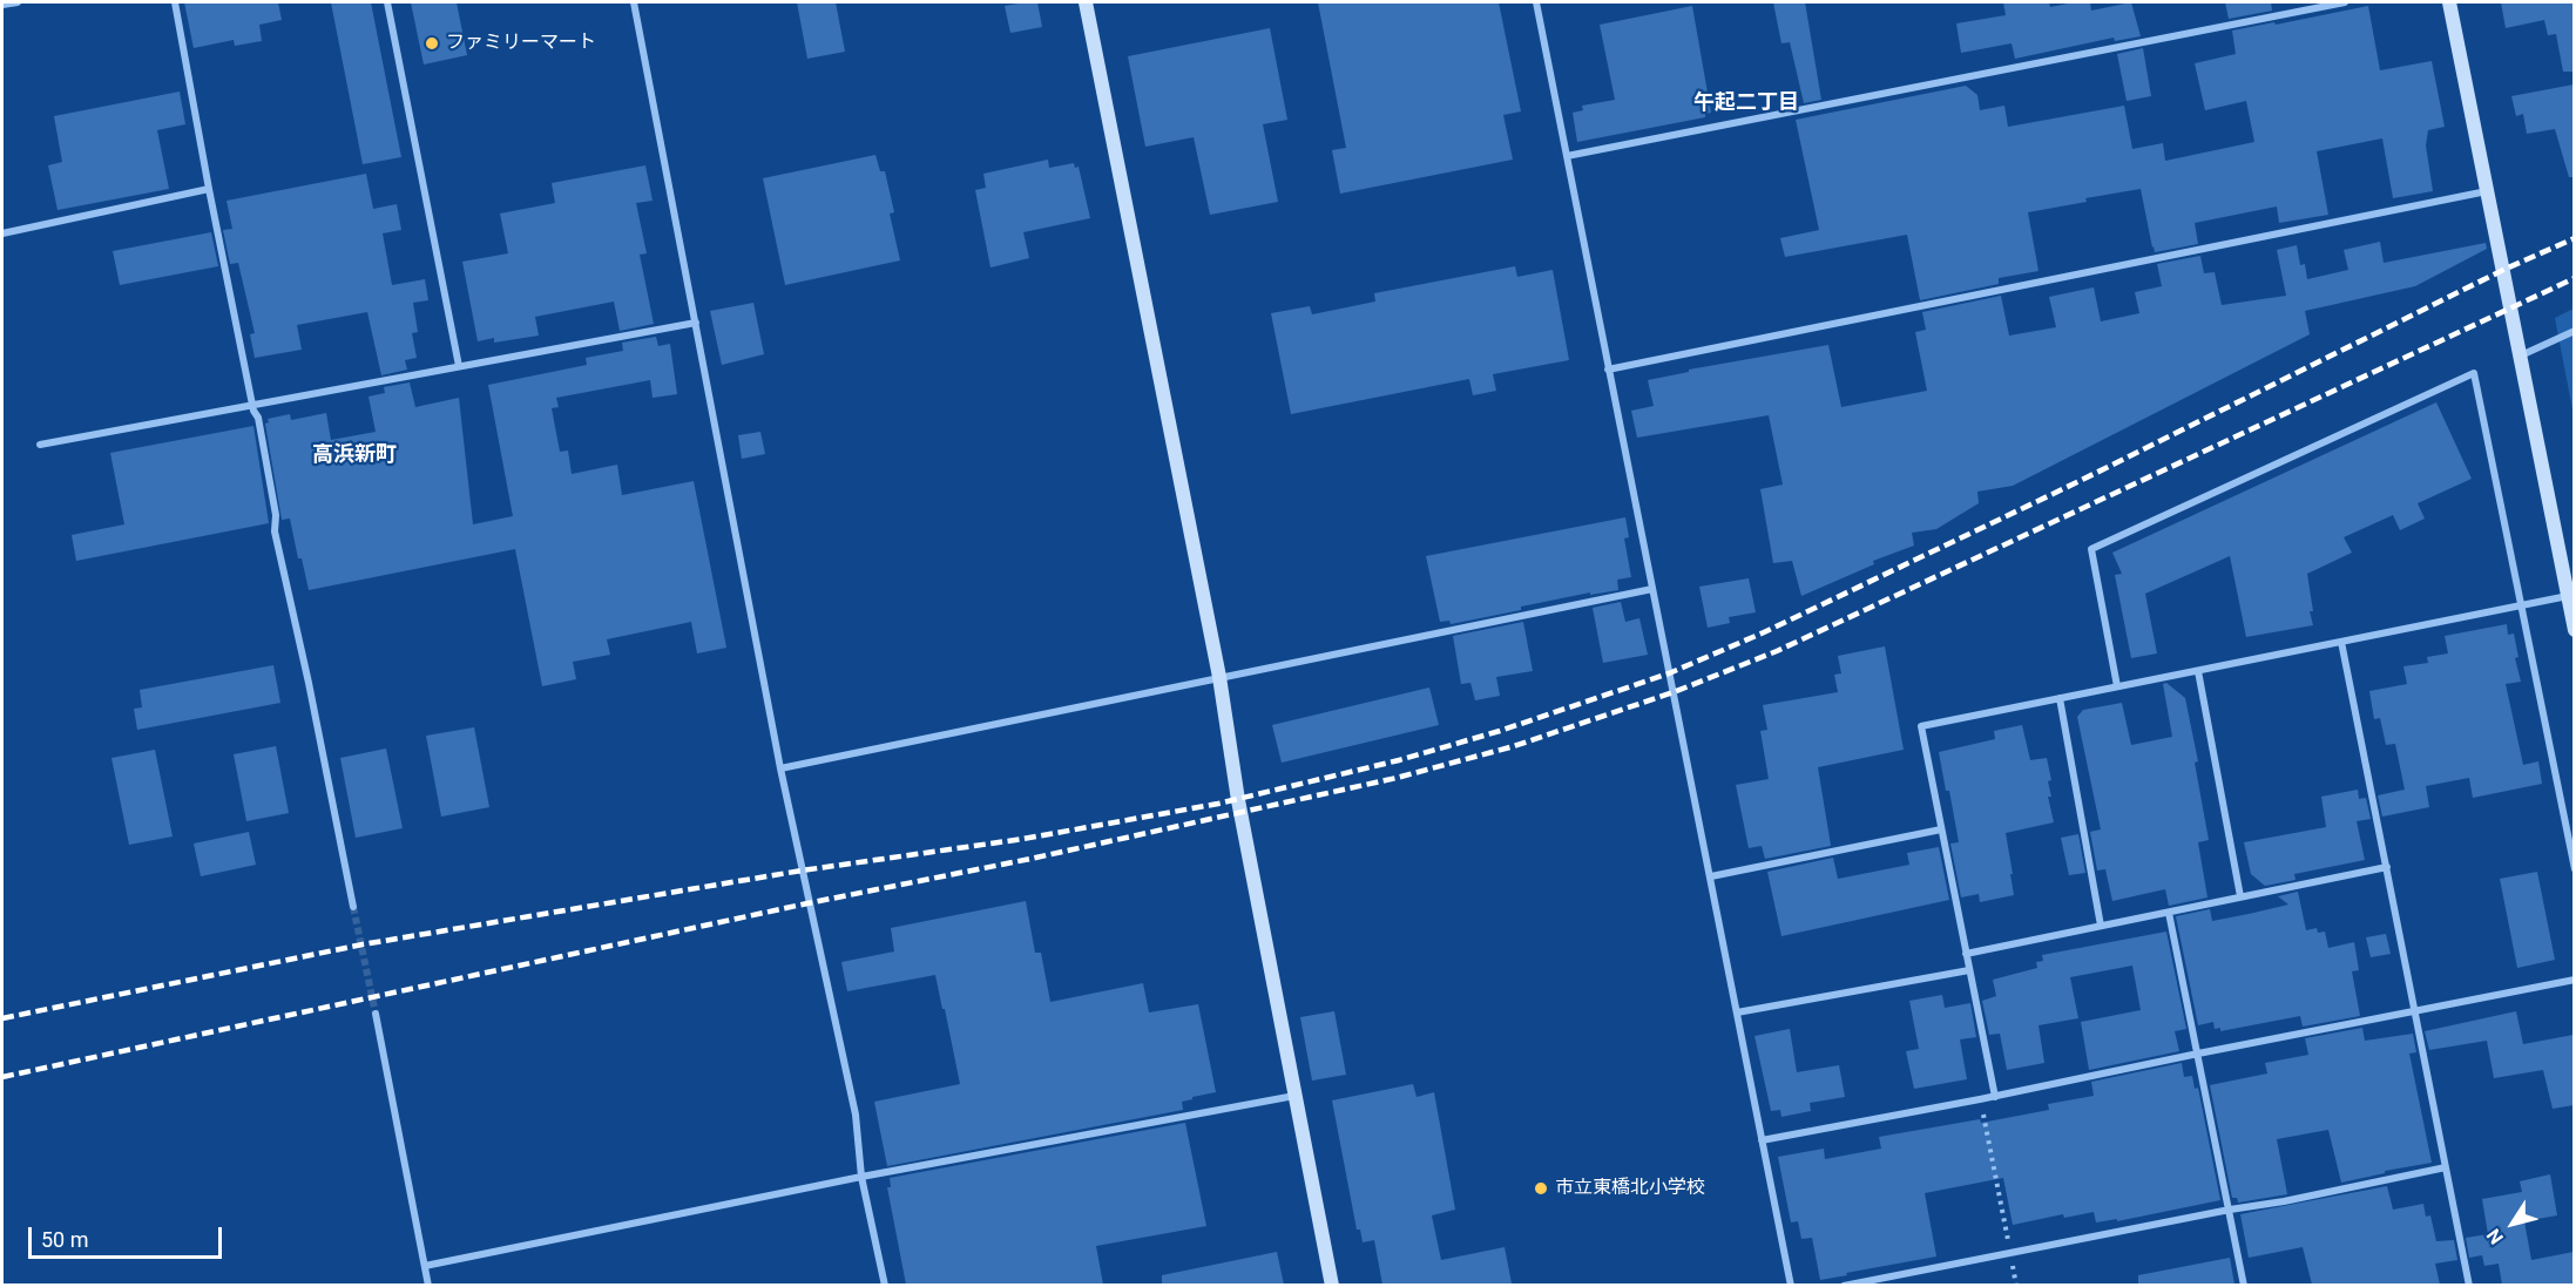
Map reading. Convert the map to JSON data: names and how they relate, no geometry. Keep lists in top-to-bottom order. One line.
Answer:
{"districts":["午起二丁目","高浜新町"],"places":["ファミリーマート","市立東橋北小学校"],"scale_bar":"50 m","north":"bottom left"}
